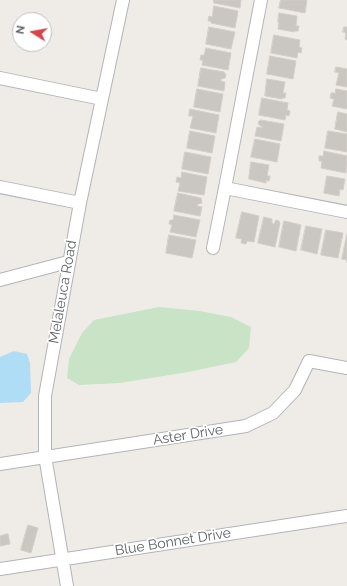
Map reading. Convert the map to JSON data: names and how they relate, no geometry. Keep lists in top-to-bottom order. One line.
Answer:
{"streets":{"street":["Melaleuca Road","Aster Drive","Blue Bonnet Drive"]},"crossings":[["Melaleuca Road","Aster Drive"],["Melaleuca Road","Blue Bonnet Drive"]],"north":"left"}
